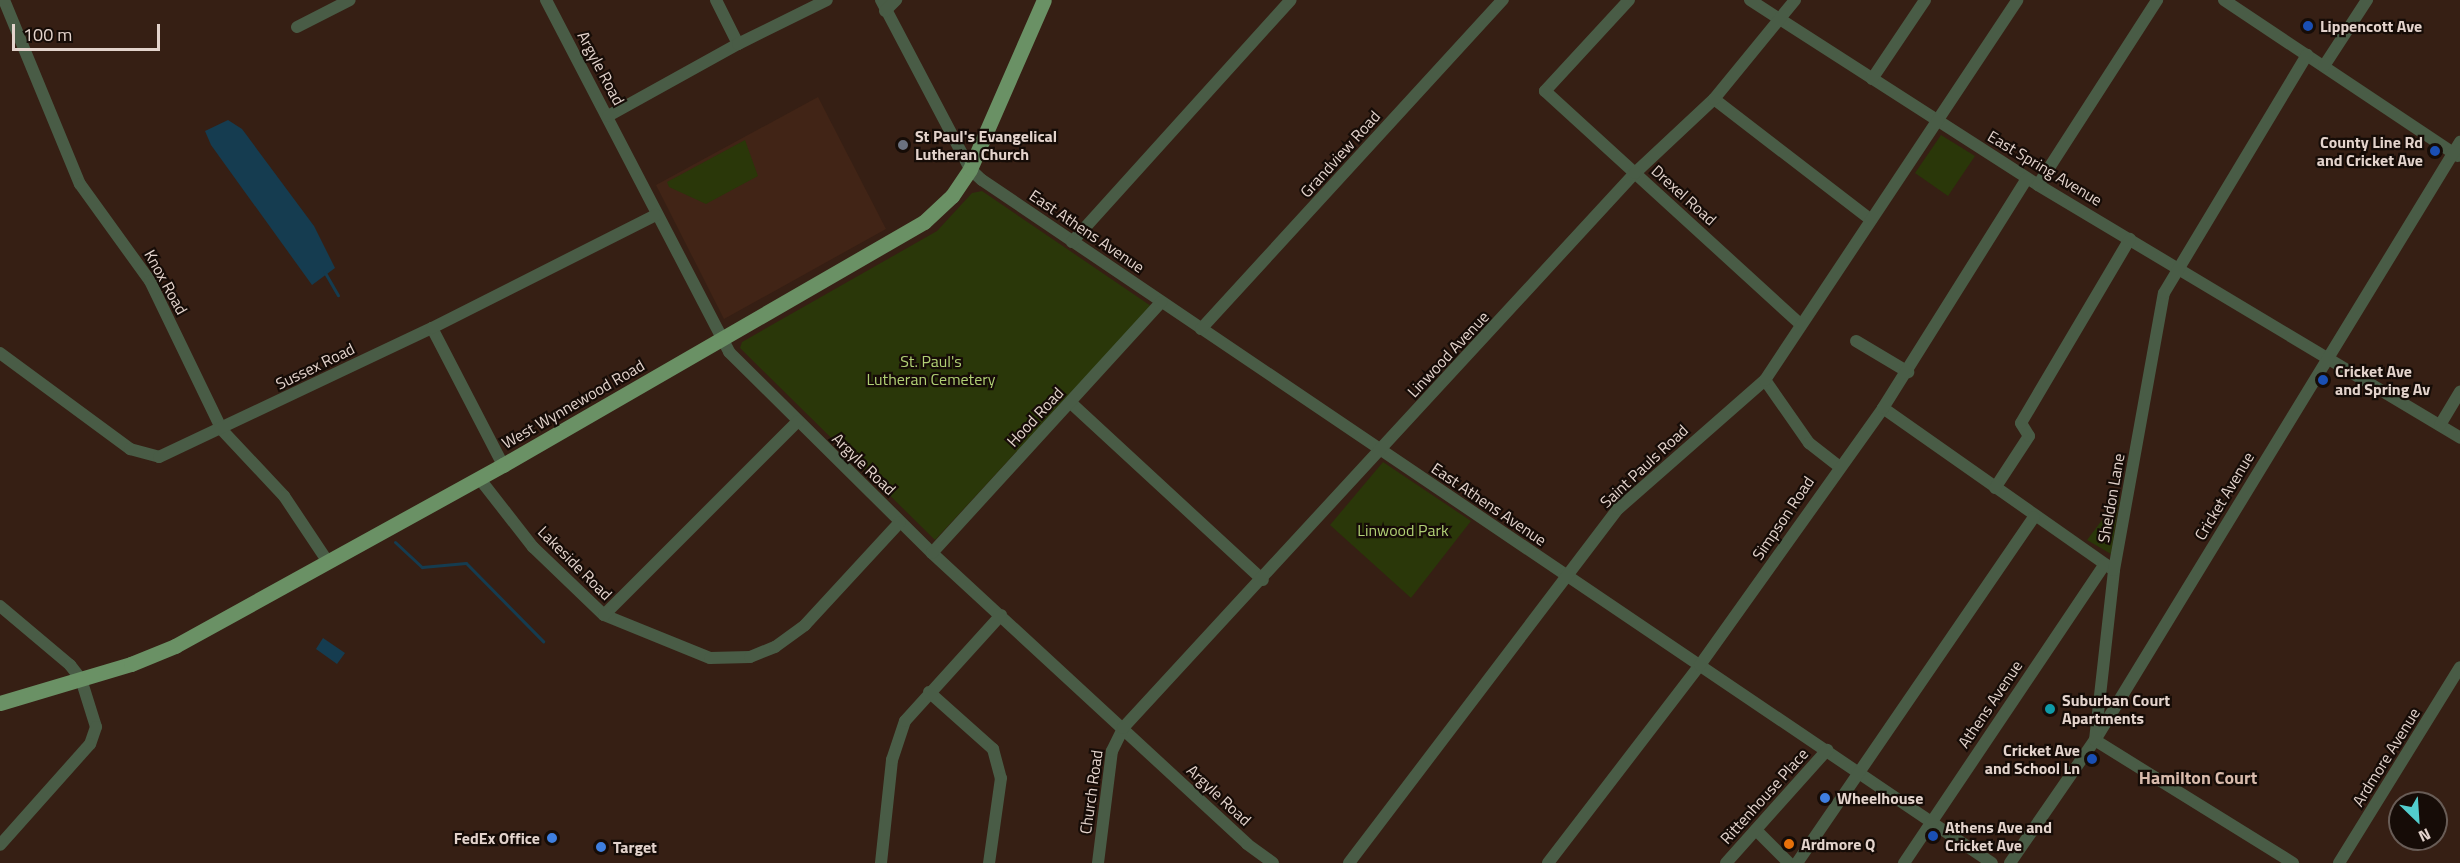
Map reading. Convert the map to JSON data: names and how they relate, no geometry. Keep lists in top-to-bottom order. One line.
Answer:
{"streets":{"main road":["West Wynnewood Road"],"street":["Argyle Road","Grandview Road","East Spring Avenue","Drexel Road","East Athens Avenue","Knox Road","Linwood Avenue","Sussex Road","Hood Road","Saint Pauls Road","Cricket Avenue","Sheldon Lane","Simpson Road","Lakeside Road","Athens Avenue","Ardmore Avenue","Church Road","Rittenhouse Place"]},"crossings":[["Argyle Road","Linwood Avenue"],["Argyle Road","Sussex Road"],["Argyle Road","West Wynnewood Road"],["Argyle Road","Hood Road"],["Argyle Road","Lakeside Road"],["Argyle Road","Church Road"],["Grandview Road","East Athens Avenue"],["East Spring Avenue","Linwood Avenue"],["East Spring Avenue","Saint Pauls Road"],["East Spring Avenue","Cricket Avenue"],["East Spring Avenue","Sheldon Lane"],["East Spring Avenue","Simpson Road"],["Drexel Road","Linwood Avenue"],["Drexel Road","Saint Pauls Road"],["East Athens Avenue","Linwood Avenue"],["East Athens Avenue","West Wynnewood Road"],["East Athens Avenue","Hood Road"],["East Athens Avenue","Saint Pauls Road"],["East Athens Avenue","Simpson Road"],["East Athens Avenue","Athens Avenue"],["East Athens Avenue","Rittenhouse Place"],["Knox Road","Sussex Road"],["Knox Road","West Wynnewood Road"],["Linwood Avenue","Church Road"],["West Wynnewood Road","Lakeside Road"],["Cricket Avenue","Sheldon Lane"],["Sheldon Lane","Athens Avenue"]],"districts":["Hamilton Court"],"parks":["St. Paul's Lutheran Cemetery","Linwood Park"],"places":["Lippencott Ave","St Paul's Evangelical Lutheran Church","County Line Rd and Cricket Ave","Cricket Ave and Spring Av","Suburban Court Apartments","Cricket Ave and School Ln","Wheelhouse","Athens Ave and Cricket Ave","FedEx Office","Ardmore Q","Target"],"scale_bar":"100 m","north":"bottom right"}
